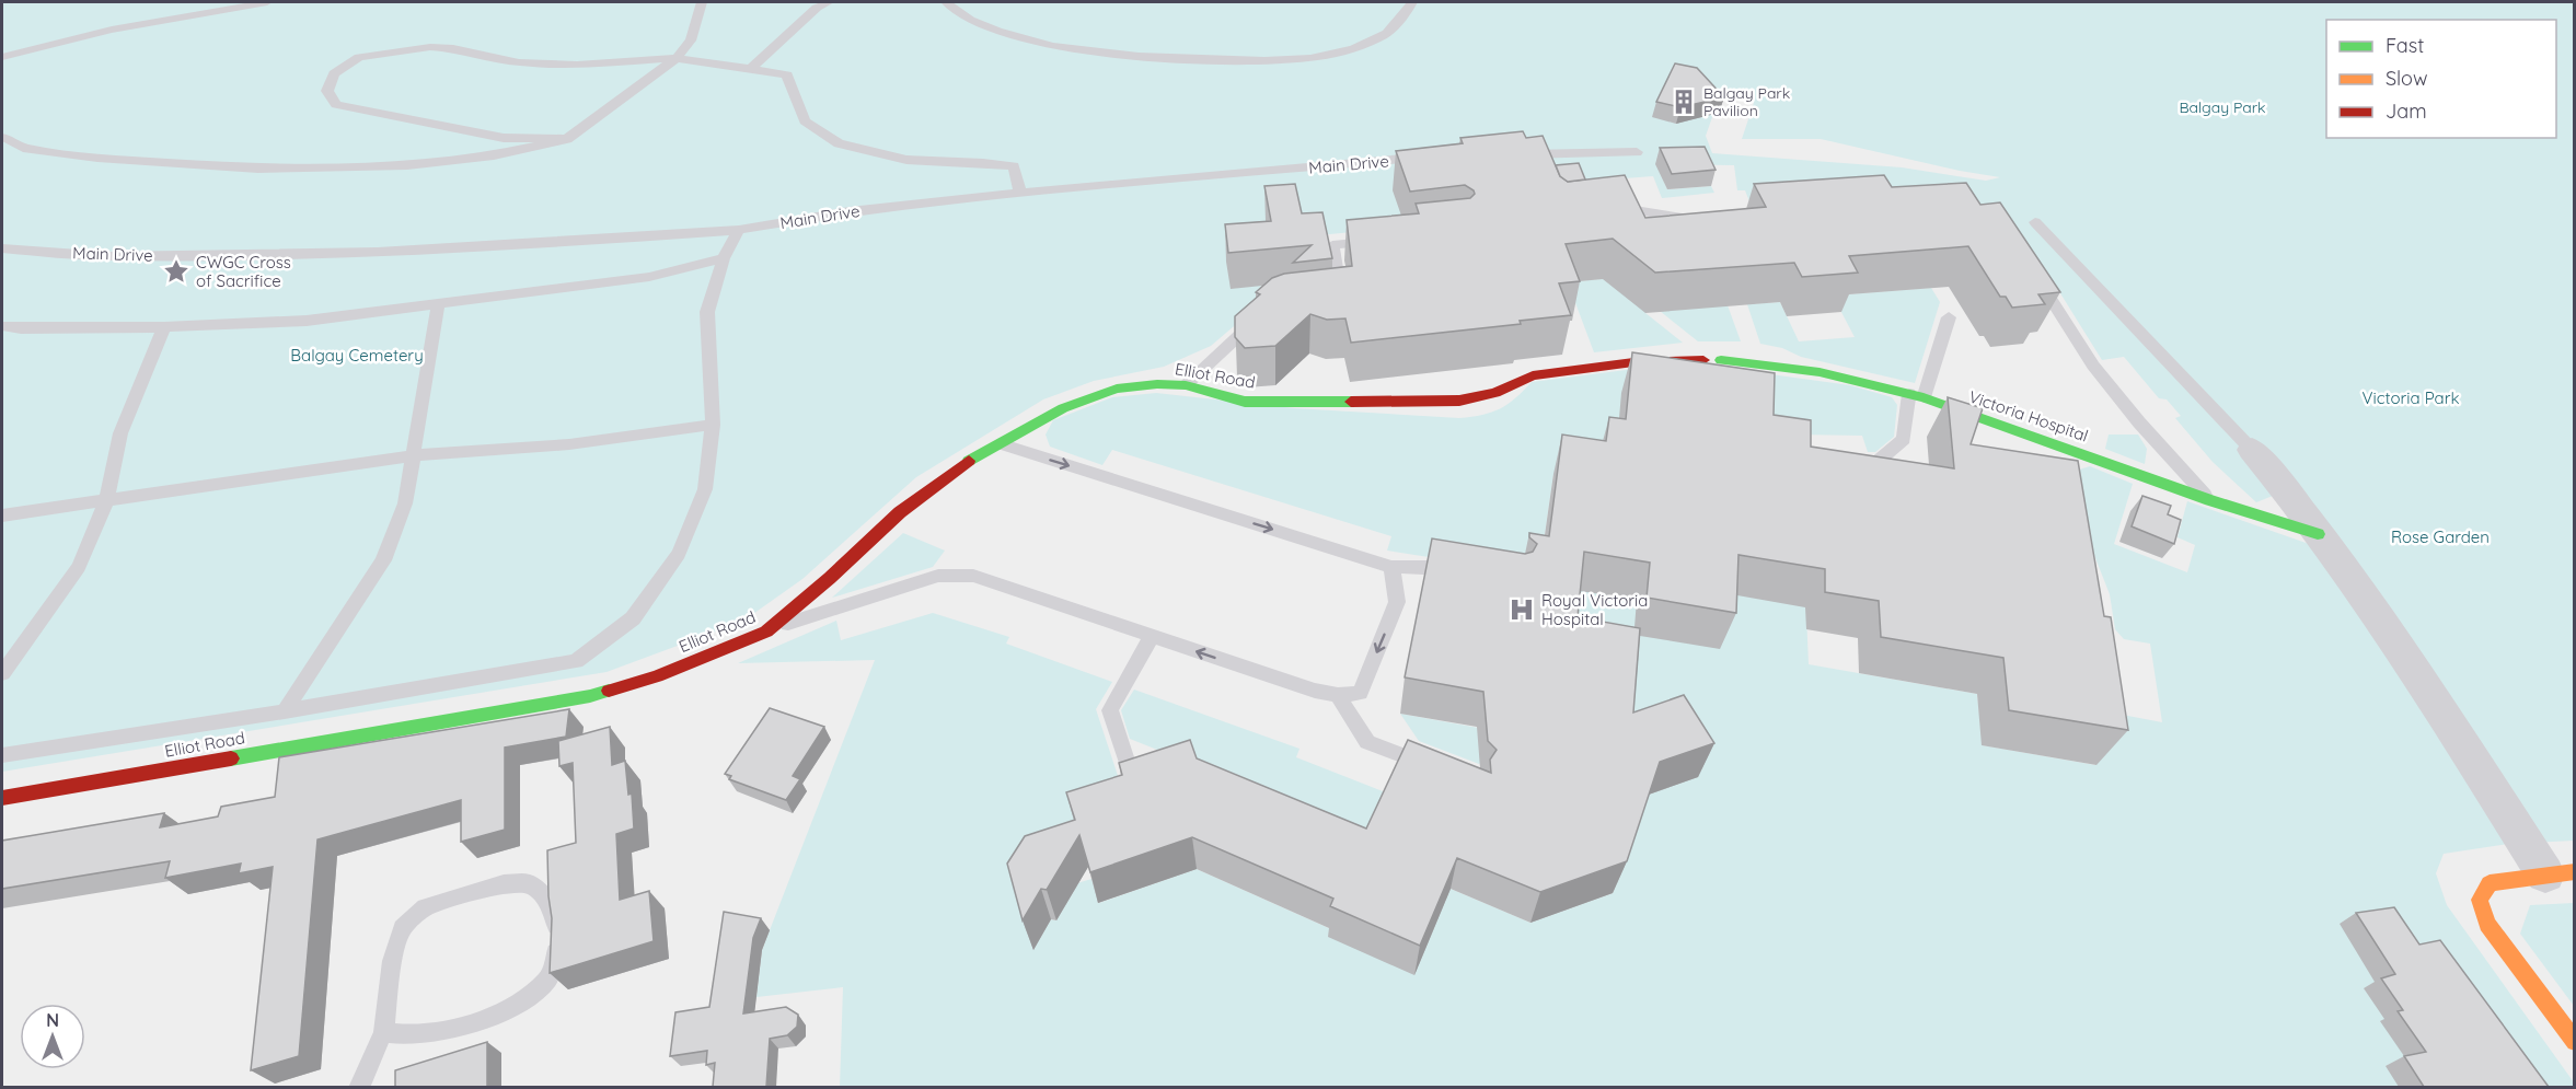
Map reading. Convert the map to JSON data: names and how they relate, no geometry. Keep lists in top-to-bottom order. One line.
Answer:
{"streets":{"street":["Elliot Road","Victoria Hospital"],"lane":["Main Drive"]},"parks":["Balgay Park","Balgay Cemetery","Victoria Park","Rose Garden"],"places":{"building":["Balgay Park Pavilion"],"place":["CWGC Cross of Sacrifice"],"hospital":["Royal Victoria Hospital"]},"legend":["Fast","Slow","Jam"],"north":"top"}
